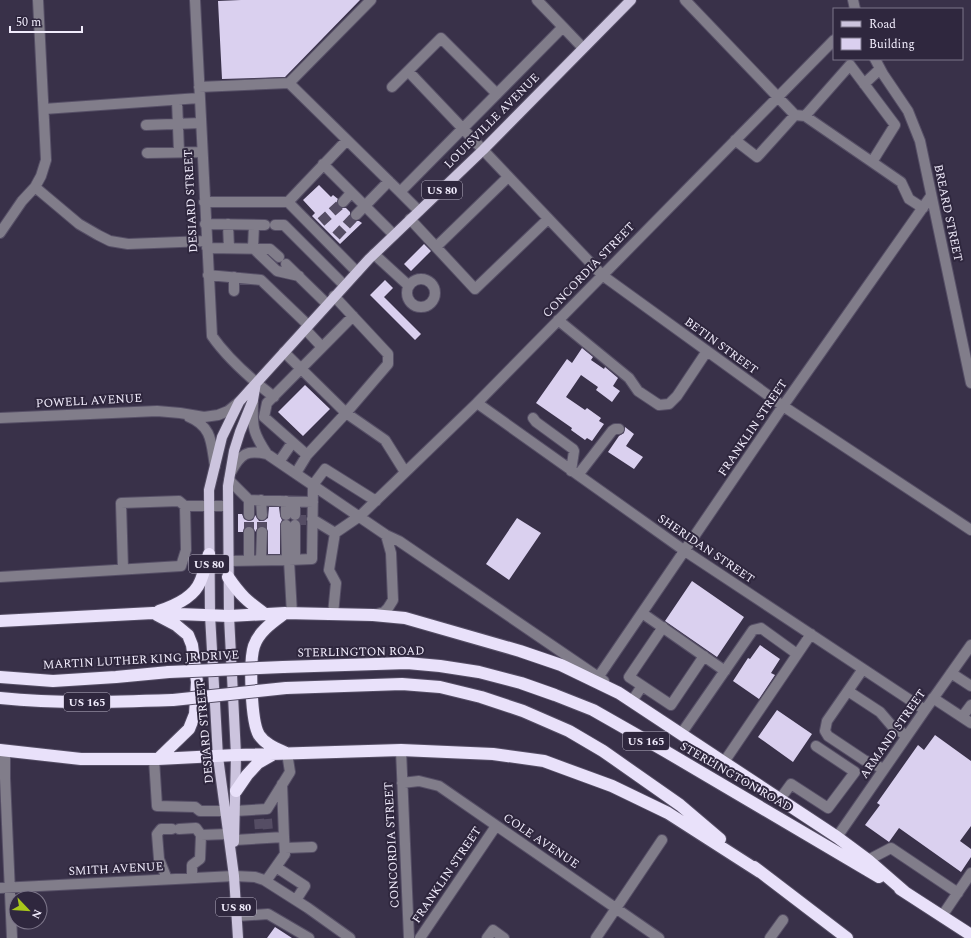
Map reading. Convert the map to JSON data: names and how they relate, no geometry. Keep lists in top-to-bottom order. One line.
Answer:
{"streets":{"highway":["STERLINGTON ROAD","MARTIN LUTHER KING JR DRIVE","US 165"],"main road":["LOUISVILLE AVENUE","US 80","DESIARD STREET"],"street":["BREARD STREET","CONCORDIA STREET","BETIN STREET","POWELL AVENUE","FRANKLIN STREET","SHERIDAN STREET","ARMAND STREET","COLE AVENUE","SMITH AVENUE"]},"crossings":[["LOUISVILLE AVENUE","DESIARD STREET"],["LOUISVILLE AVENUE","BETIN STREET"],["DESIARD STREET","POWELL AVENUE"],["DESIARD STREET","SMITH AVENUE"],["BREARD STREET","FRANKLIN STREET"],["CONCORDIA STREET","BETIN STREET"],["CONCORDIA STREET","SHERIDAN STREET"],["CONCORDIA STREET","COLE AVENUE"],["BETIN STREET","FRANKLIN STREET"],["FRANKLIN STREET","SHERIDAN STREET"],["FRANKLIN STREET","COLE AVENUE"],["SHERIDAN STREET","ARMAND STREET"],["STERLINGTON ROAD","MARTIN LUTHER KING JR DRIVE"]],"legend":["Road","Building"],"scale_bar":"50 m","north":"bottom right"}
